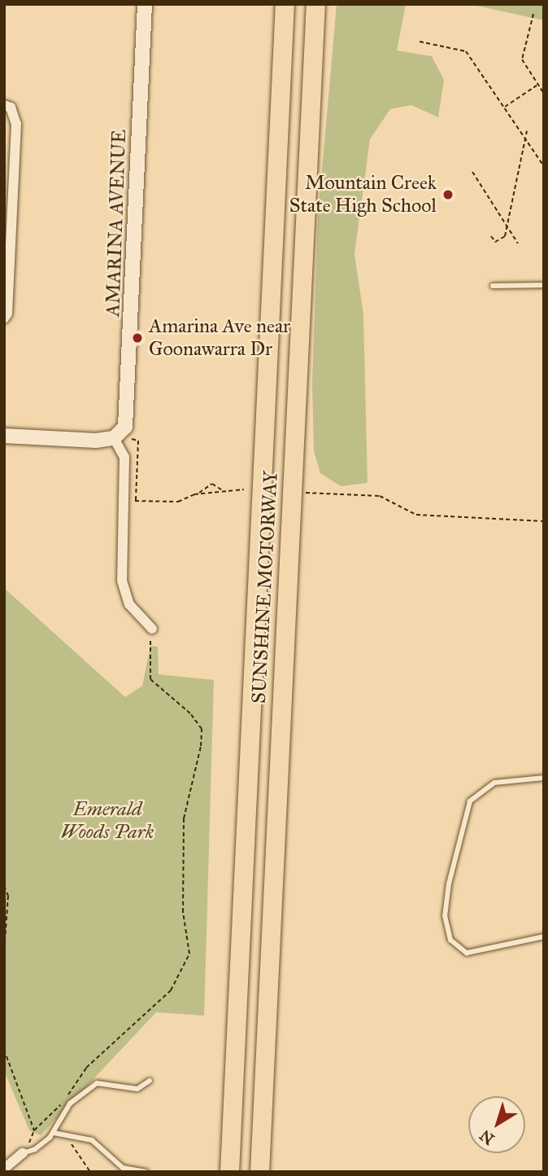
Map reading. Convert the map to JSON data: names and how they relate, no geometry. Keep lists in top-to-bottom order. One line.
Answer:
{"streets":{"highway":["SUNSHINE MOTORWAY"],"street":["AMARINA AVENUE"]},"parks":["Emerald Woods Park"],"places":["Mountain Creek State High School","Amarina Ave near Goonawarra Dr"],"north":"bottom left"}
